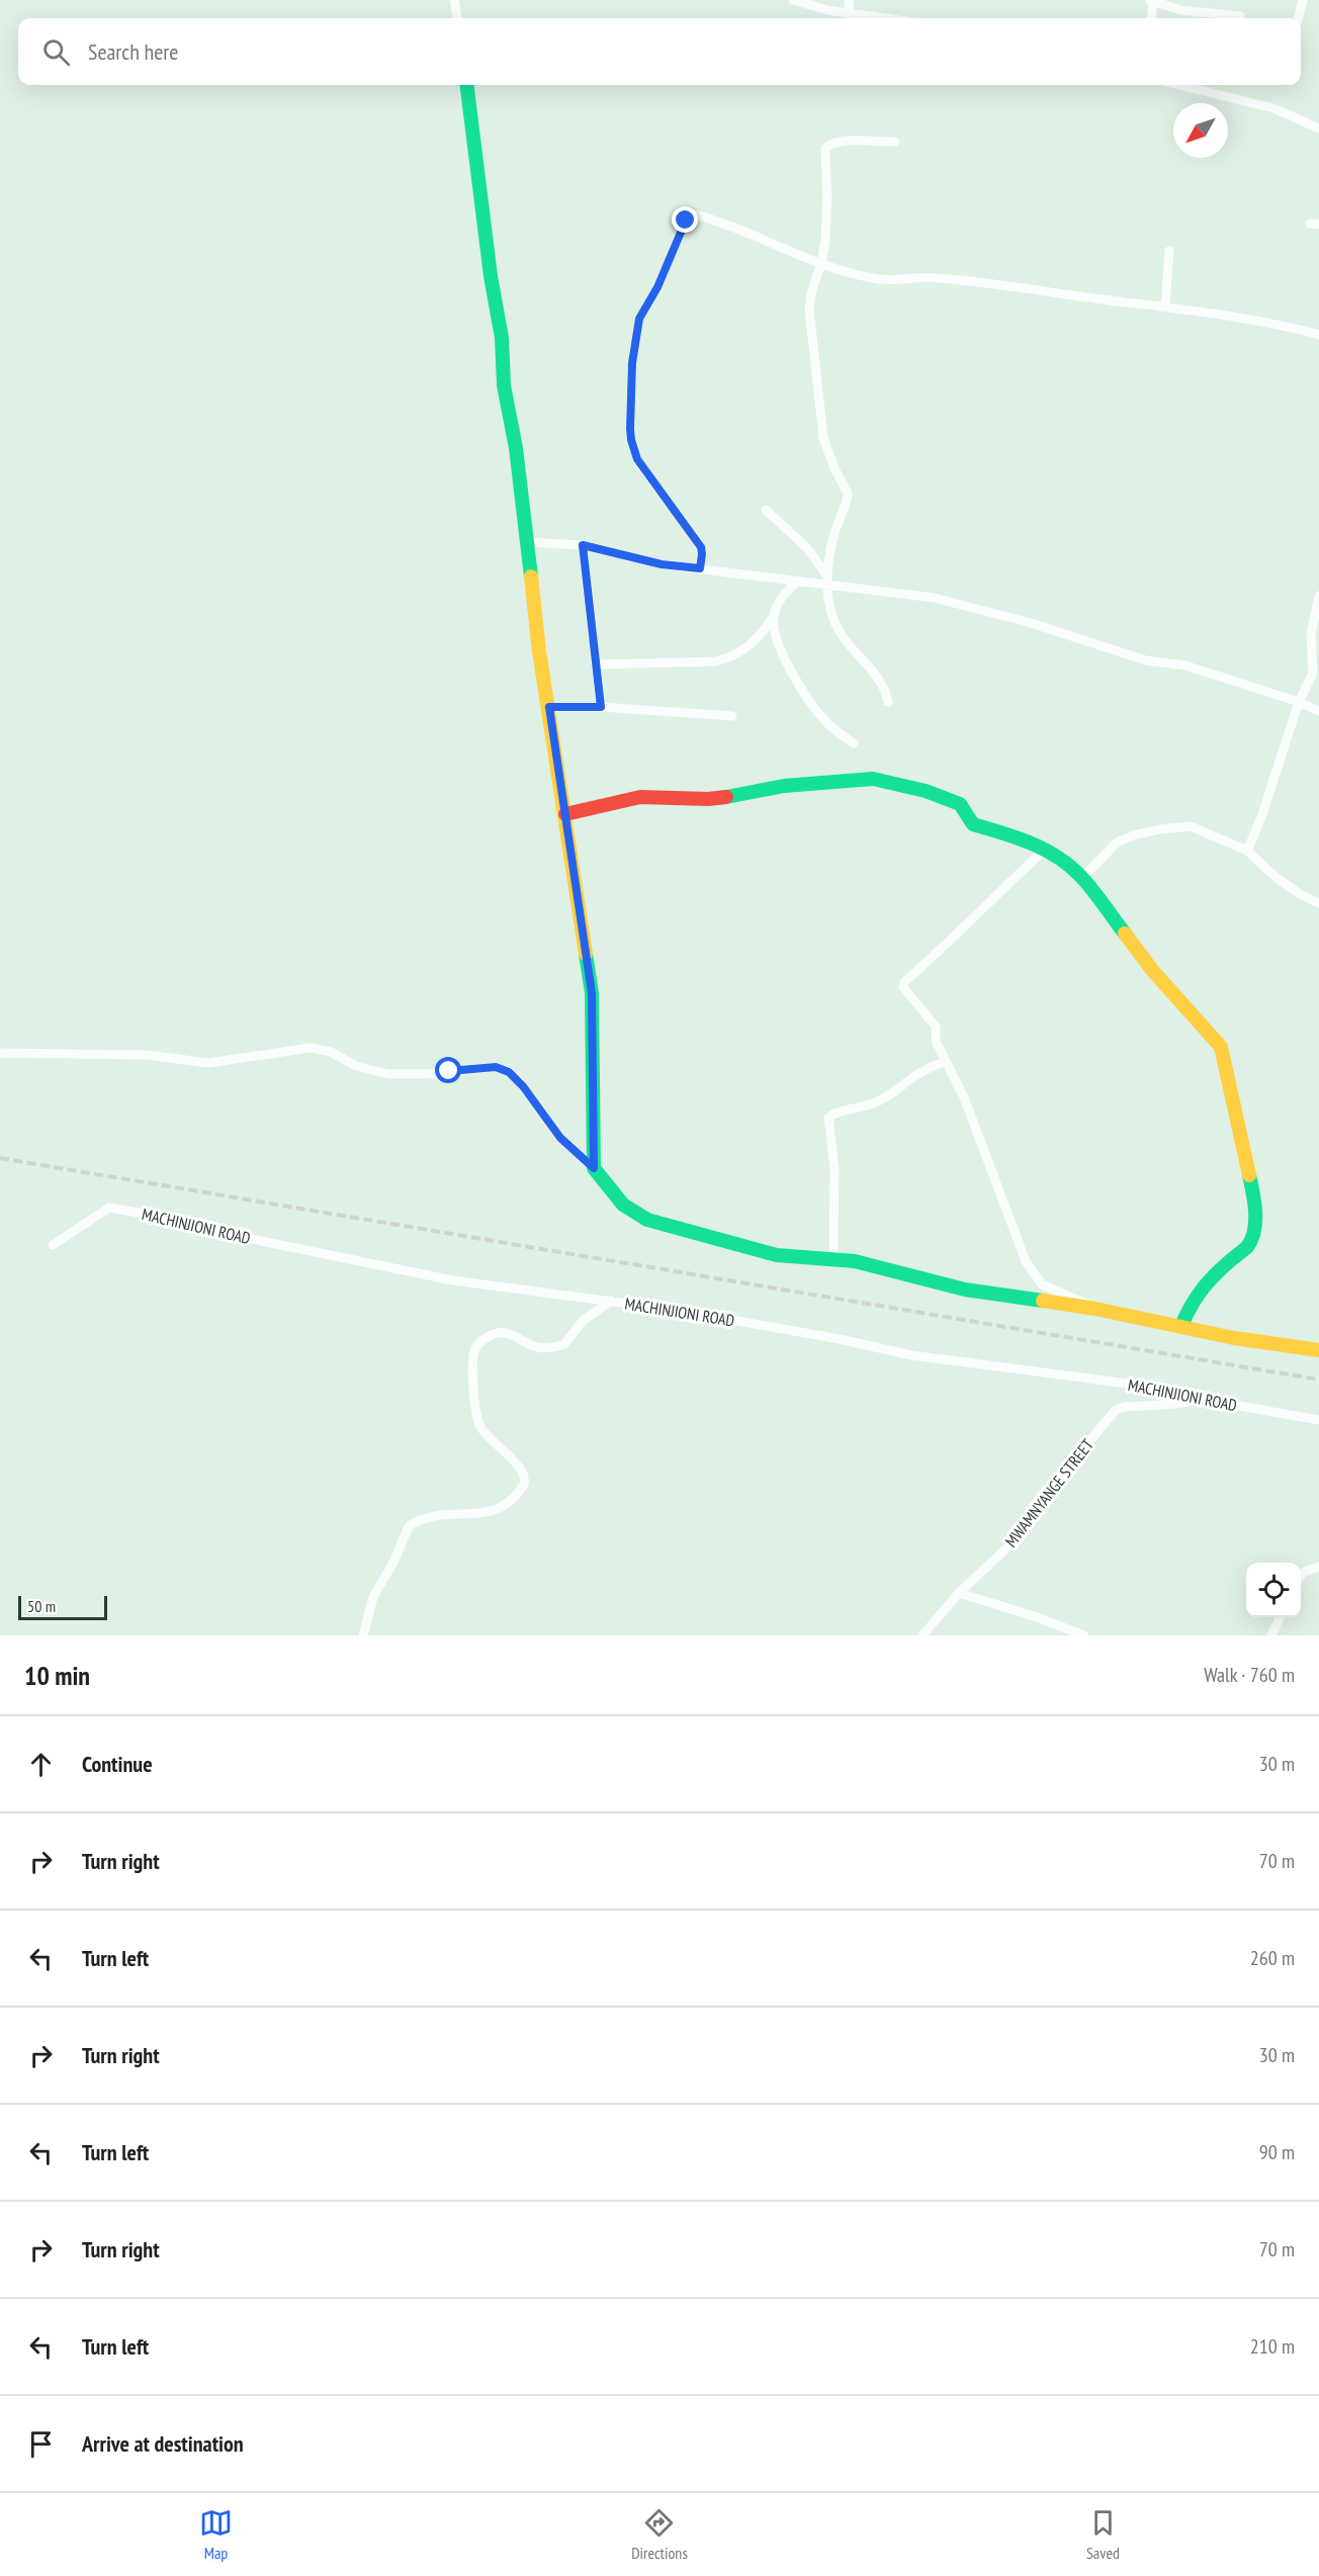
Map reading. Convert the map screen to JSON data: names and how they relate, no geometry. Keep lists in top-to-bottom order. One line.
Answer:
{"streets":{"street":["MACHINJIONI ROAD","MWAMNYANGE STREET"]},"crossings":[["MACHINJIONI ROAD","MWAMNYANGE STREET"]],"scale_bar":"50 m","north":"bottom left","page":{"search":"Search here","scale":"50 m","heading":["10 min","Walk · 760 m"],"list":[["Continue","30 m"],["Turn right","70 m"],["Turn left","260 m"],["Turn right","30 m"],["Turn left","90 m"],["Turn right","70 m"],["Turn left","210 m"],"Arrive at destination"],"nav":["Map","Directions","Saved"]}}
